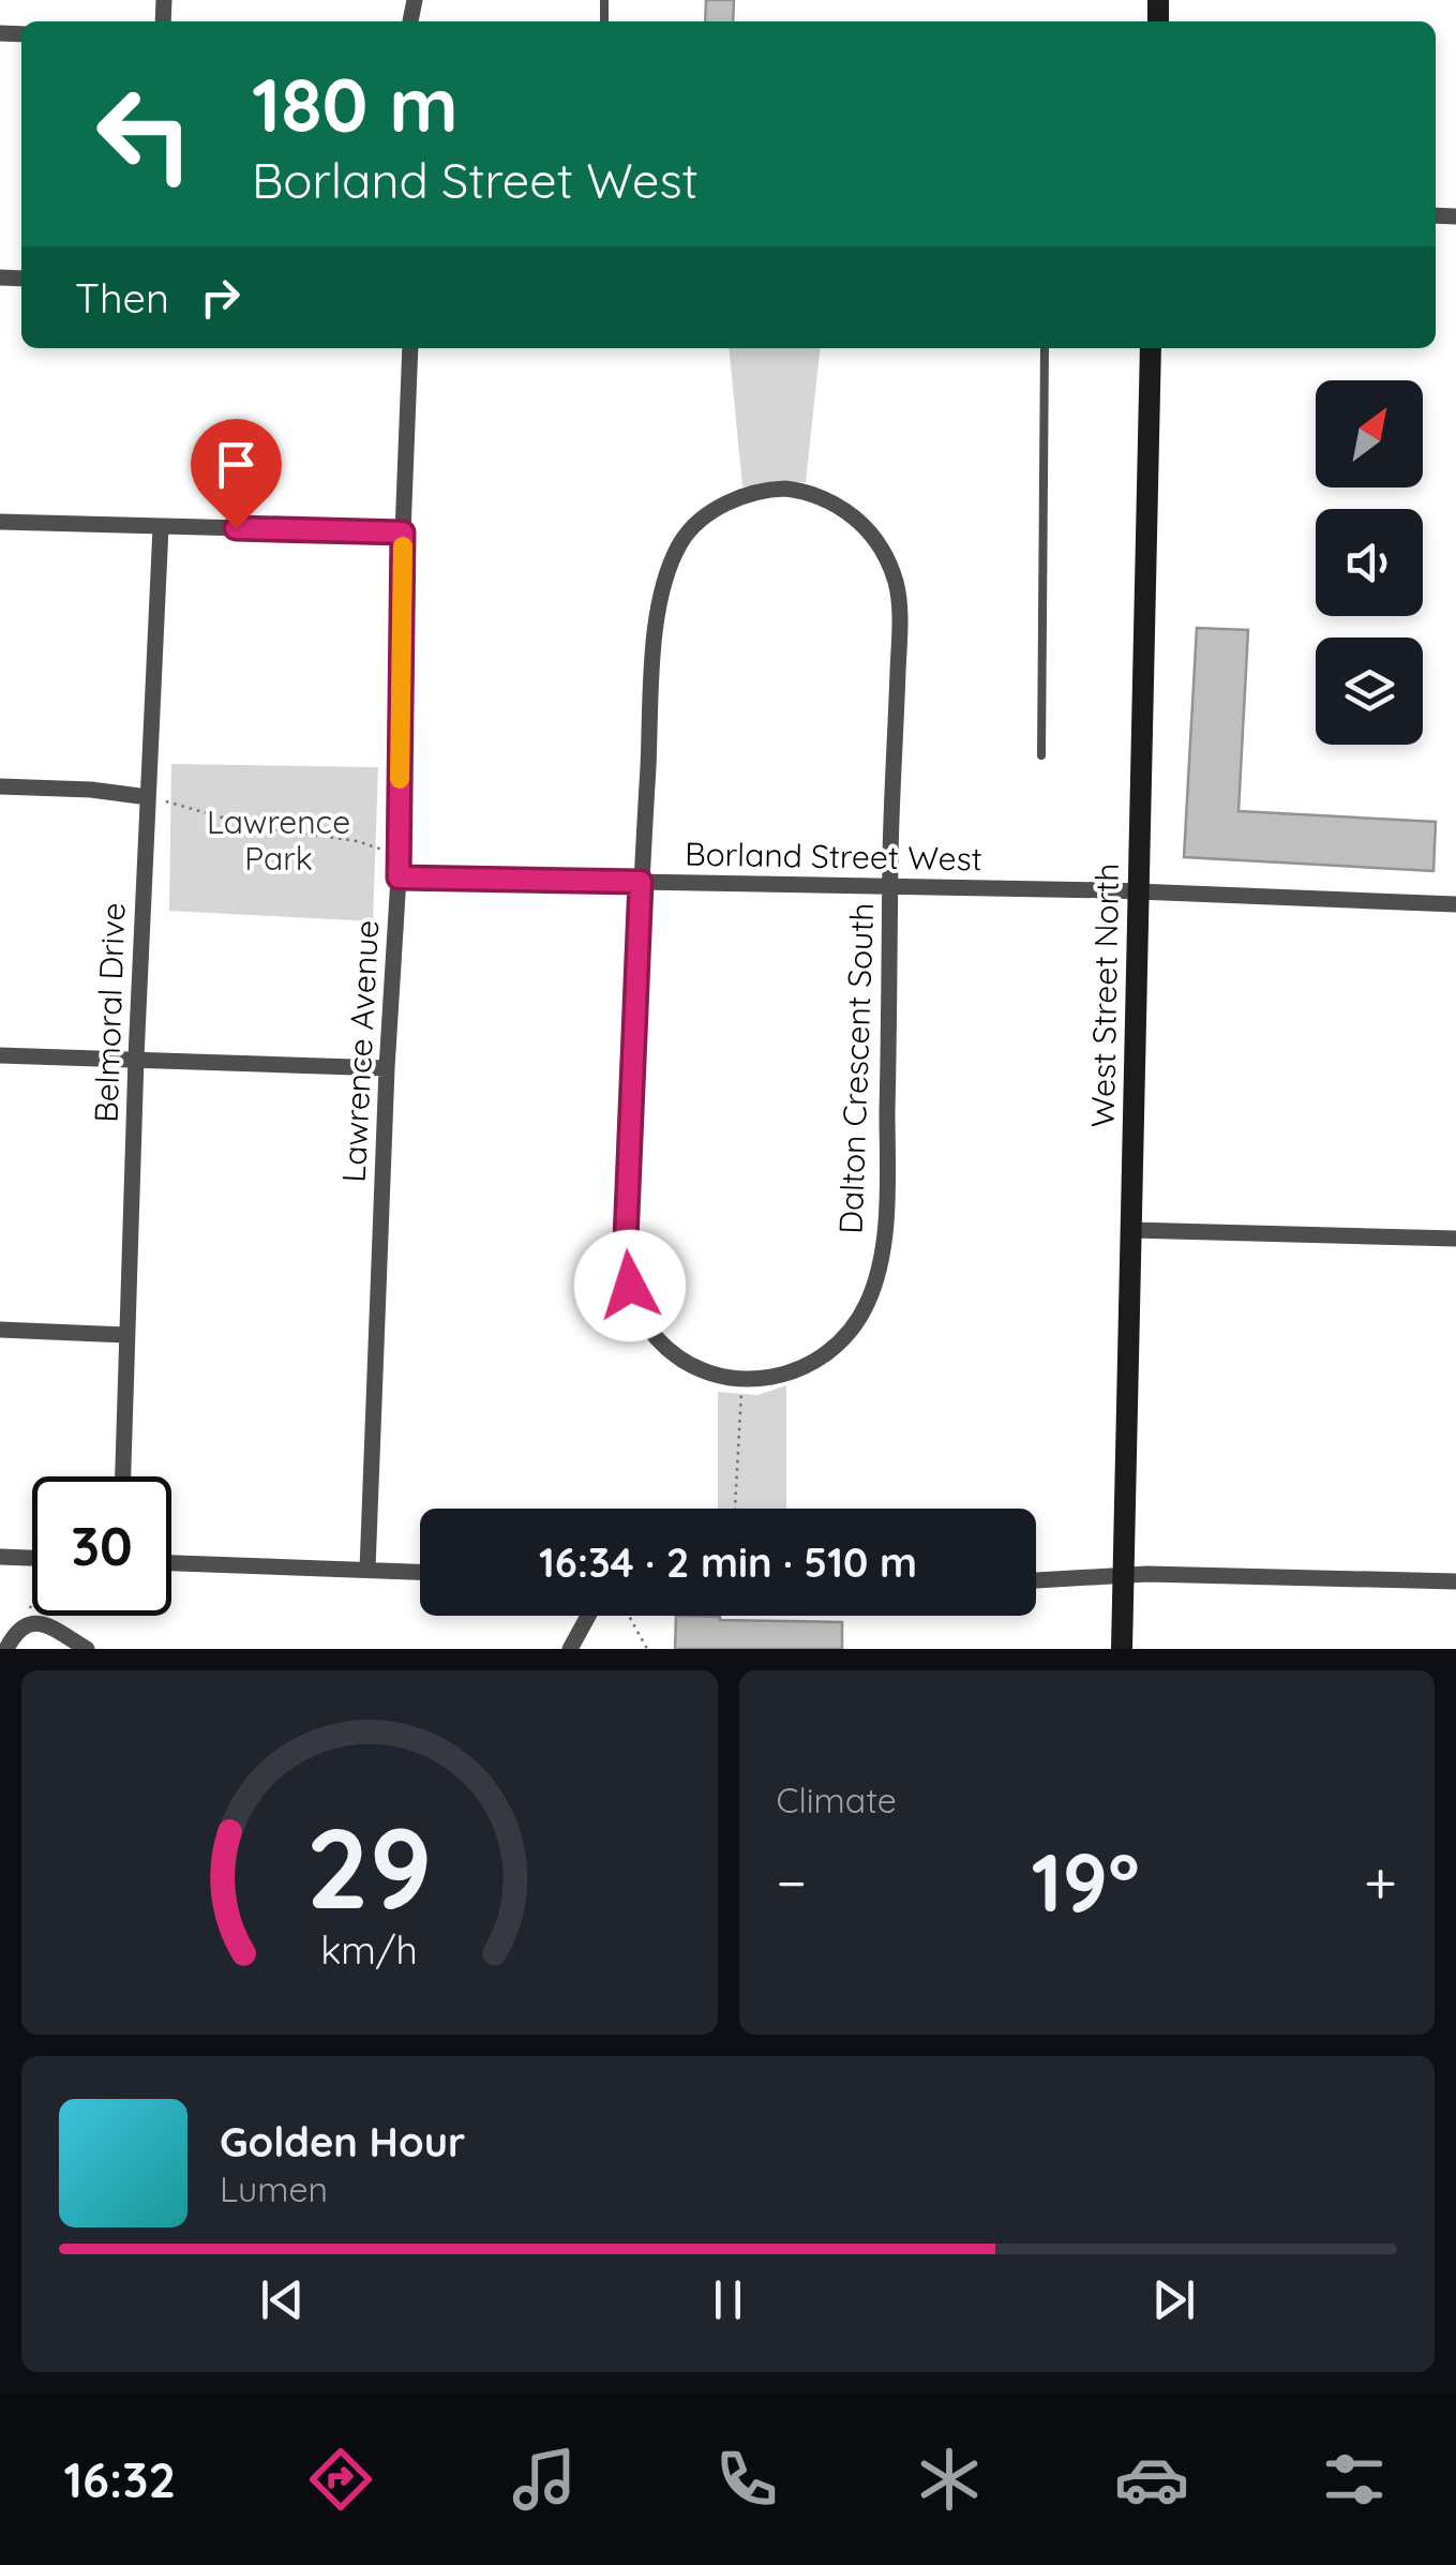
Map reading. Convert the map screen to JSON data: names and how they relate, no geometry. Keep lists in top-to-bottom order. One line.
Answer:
{"streets":{"main road":["West Street North"],"street":["Borland Street West","Belmoral Drive","Lawrence Avenue","Dalton Crescent South"]},"crossings":[["Borland Street West","West Street North"],["Borland Street West","Lawrence Avenue"],["Borland Street West","Dalton Crescent South"]],"parks":["Lawrence Park"],"north":"top right","page":{"turn":["180 m","Borland Street West"],"then":"Then","limit":"30","trip":"16:34 · 2 min · 510 m","tile":"Climate","heat":["−","19°","+"],"song":["Golden Hour","Lumen"],"tabs":"16:32","gauge":["29","km/h"]}}
